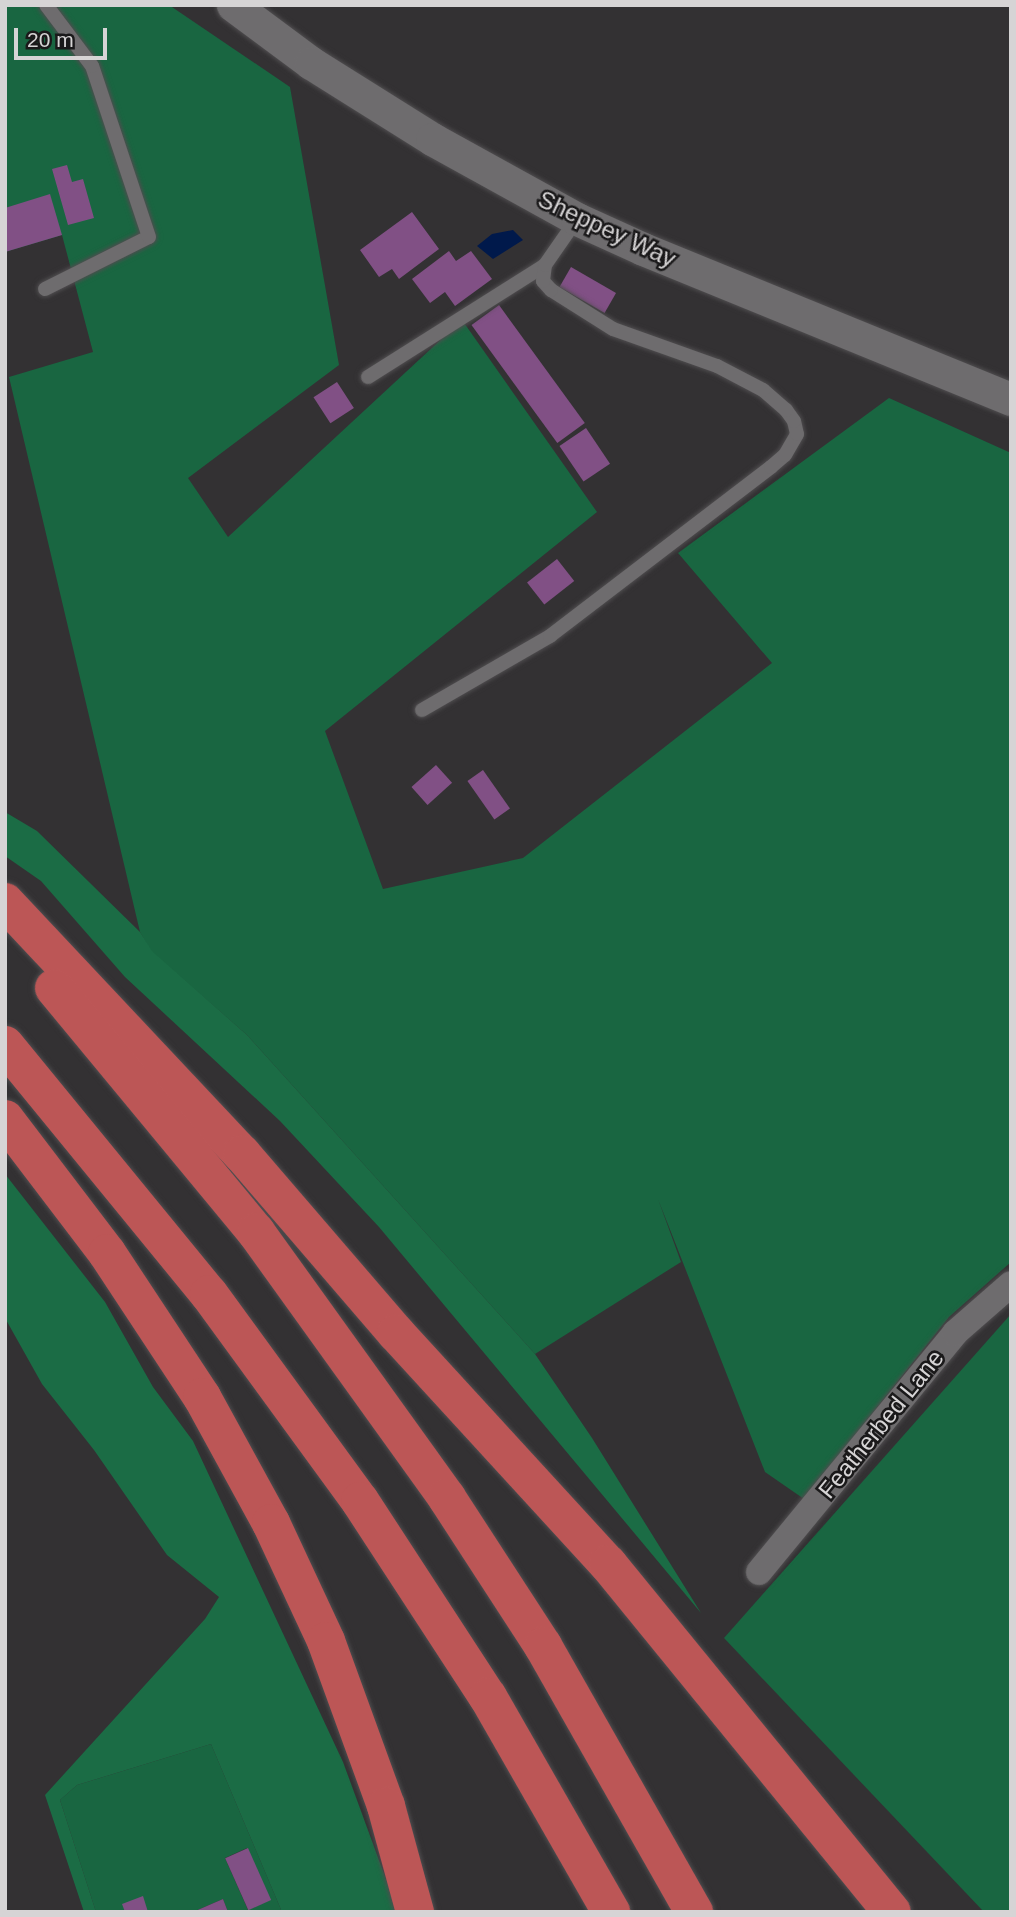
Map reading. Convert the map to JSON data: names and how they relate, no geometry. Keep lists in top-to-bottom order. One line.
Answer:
{"streets":{"street":["Sheppey Way","Featherbed Lane"]},"scale_bar":"20 m"}
